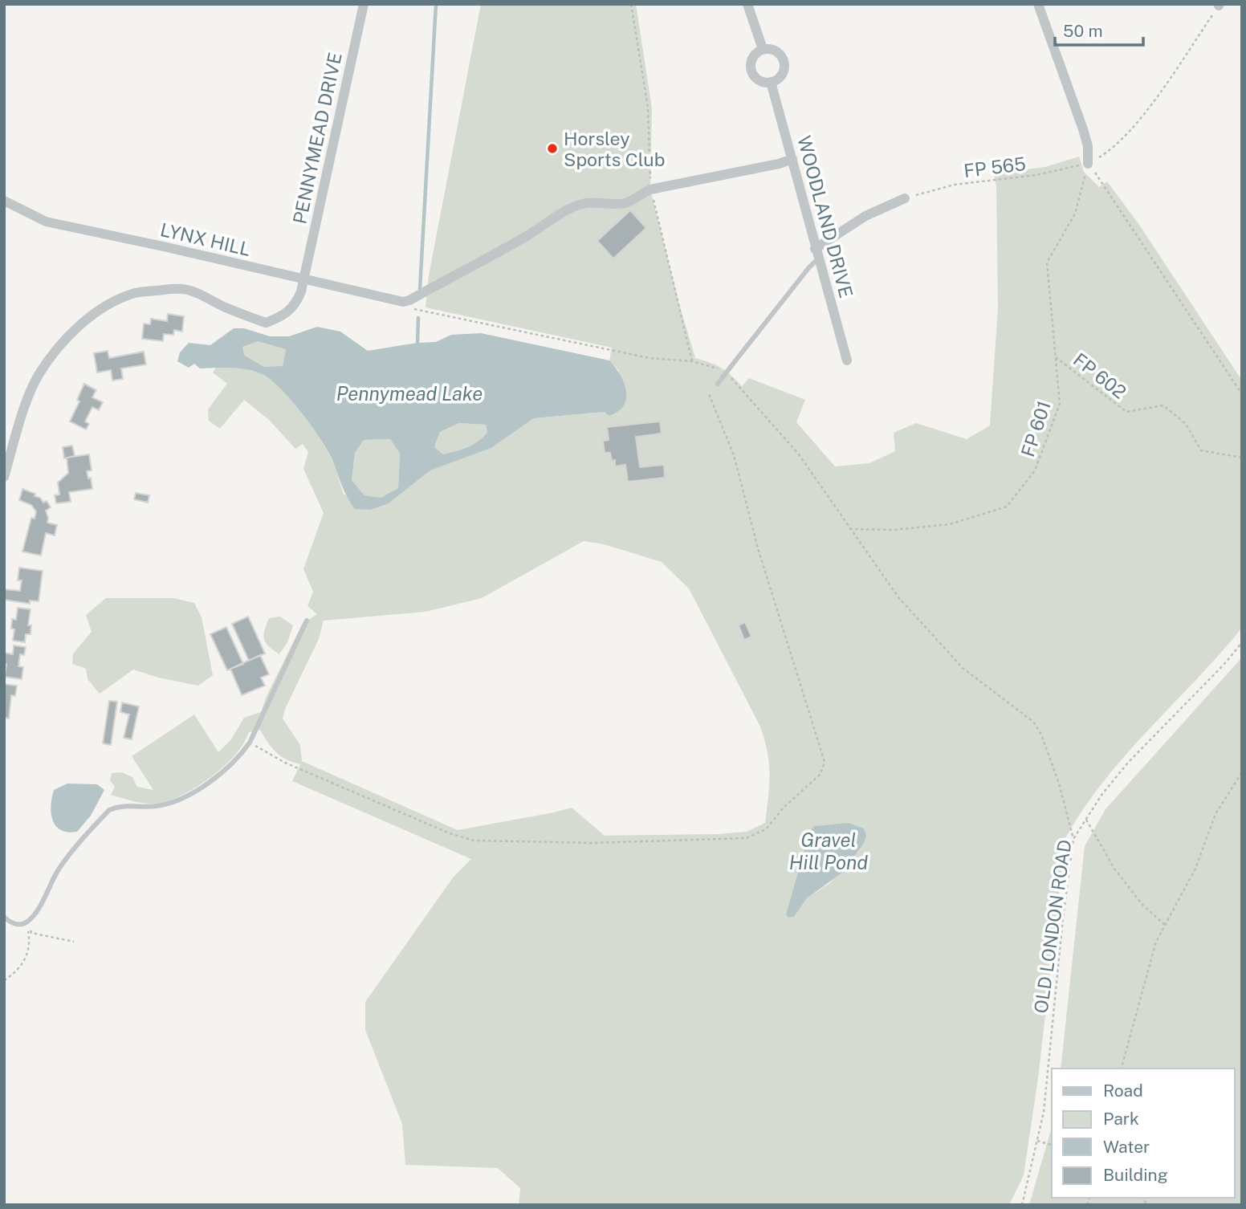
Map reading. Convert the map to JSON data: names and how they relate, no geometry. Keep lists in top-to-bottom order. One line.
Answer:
{"streets":{"street":["PENNYMEAD DRIVE","WOODLAND DRIVE","LYNX HILL"],"path":["FP 565","FP 602","FP 601","OLD LONDON ROAD"]},"crossings":[["PENNYMEAD DRIVE","LYNX HILL"],["FP 565","FP 601"],["FP 602","FP 601"]],"water":["Pennymead Lake","Gravel Hill Pond"],"places":["Horsley Sports Club"],"legend":["Road","Park","Water","Building"],"scale_bar":"50 m"}
